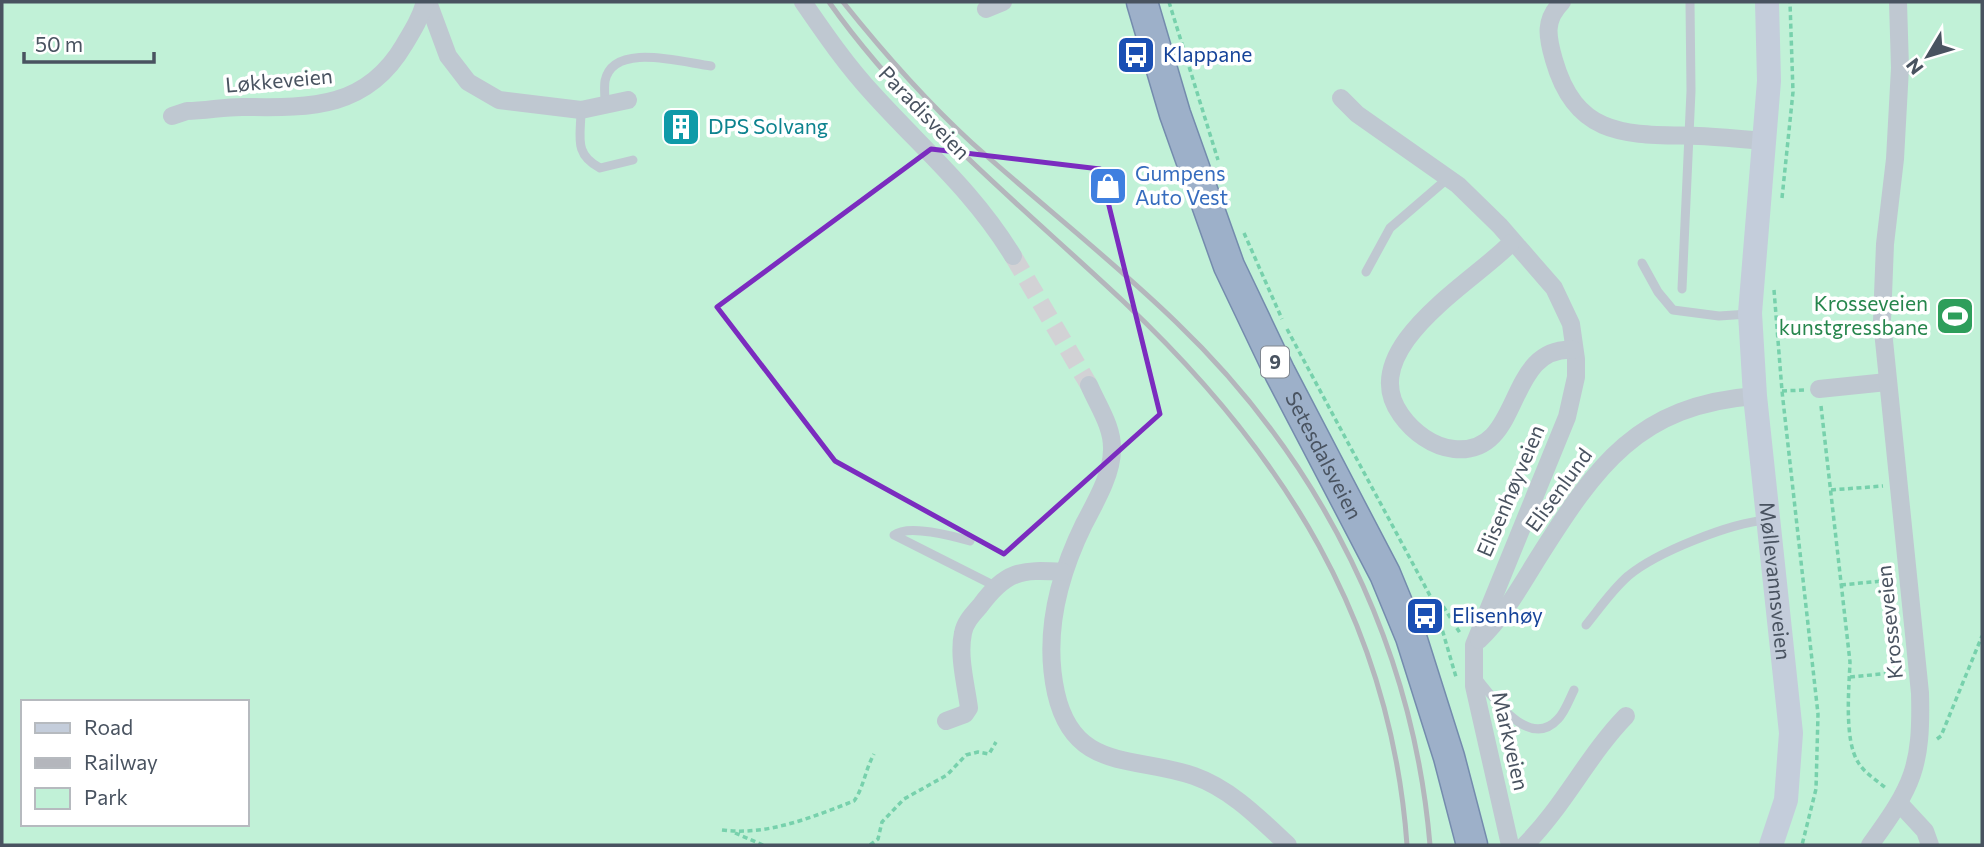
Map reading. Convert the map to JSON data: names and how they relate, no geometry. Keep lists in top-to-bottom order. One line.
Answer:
{"streets":{"highway":["9","Setesdalsveien"],"main road":["Møllevannsveien"],"street":["Løkkeveien","Paradisveien","Elisenlund","Elisenhøyveien","Krosseveien","Markveien"]},"crossings":[["Elisenlund","Elisenhøyveien"],["Elisenlund","Møllevannsveien"],["Elisenlund","Markveien"],["Elisenhøyveien","Markveien"]],"places":{"bus stop":["Klappane","Elisenhøy"],"building":["DPS Solvang"],"shop":["Gumpens Auto Vest"],"sports":["Krosseveien kunstgressbane"]},"legend":["Road","Railway","Park"],"scale_bar":"50 m","north":"bottom left"}
